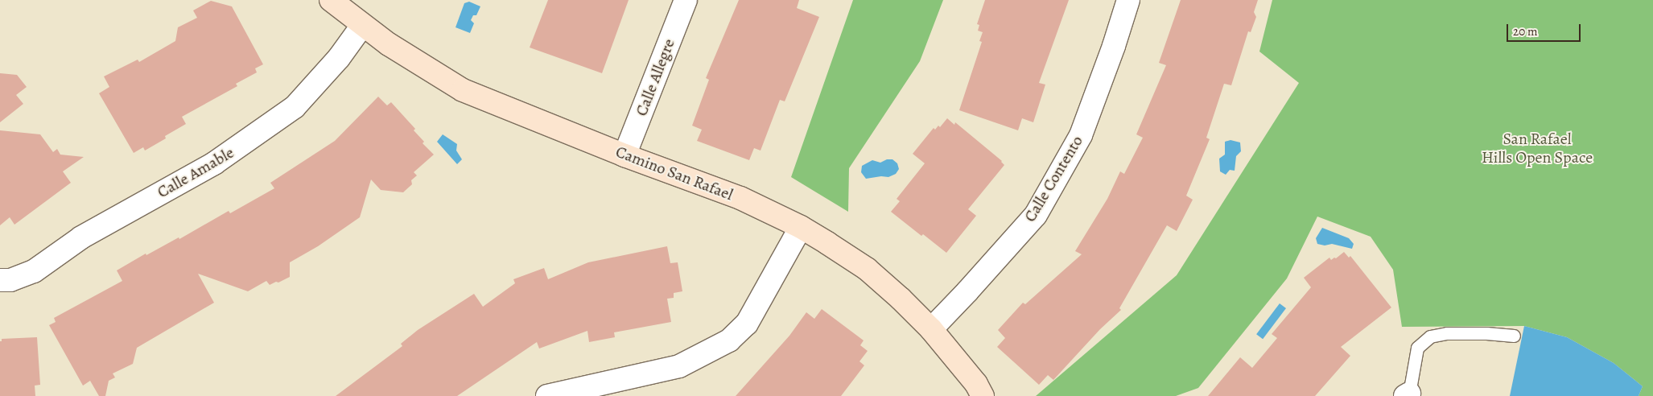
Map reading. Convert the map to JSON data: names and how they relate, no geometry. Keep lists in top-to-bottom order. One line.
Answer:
{"streets":{"street":["Calle Allegre","Calle Amable","Camino San Rafael","Calle Contento"]},"crossings":[["Calle Allegre","Camino San Rafael"],["Calle Amable","Camino San Rafael"],["Camino San Rafael","Calle Contento"]],"parks":["San Rafael Hills Open Space"],"scale_bar":"20 m"}
